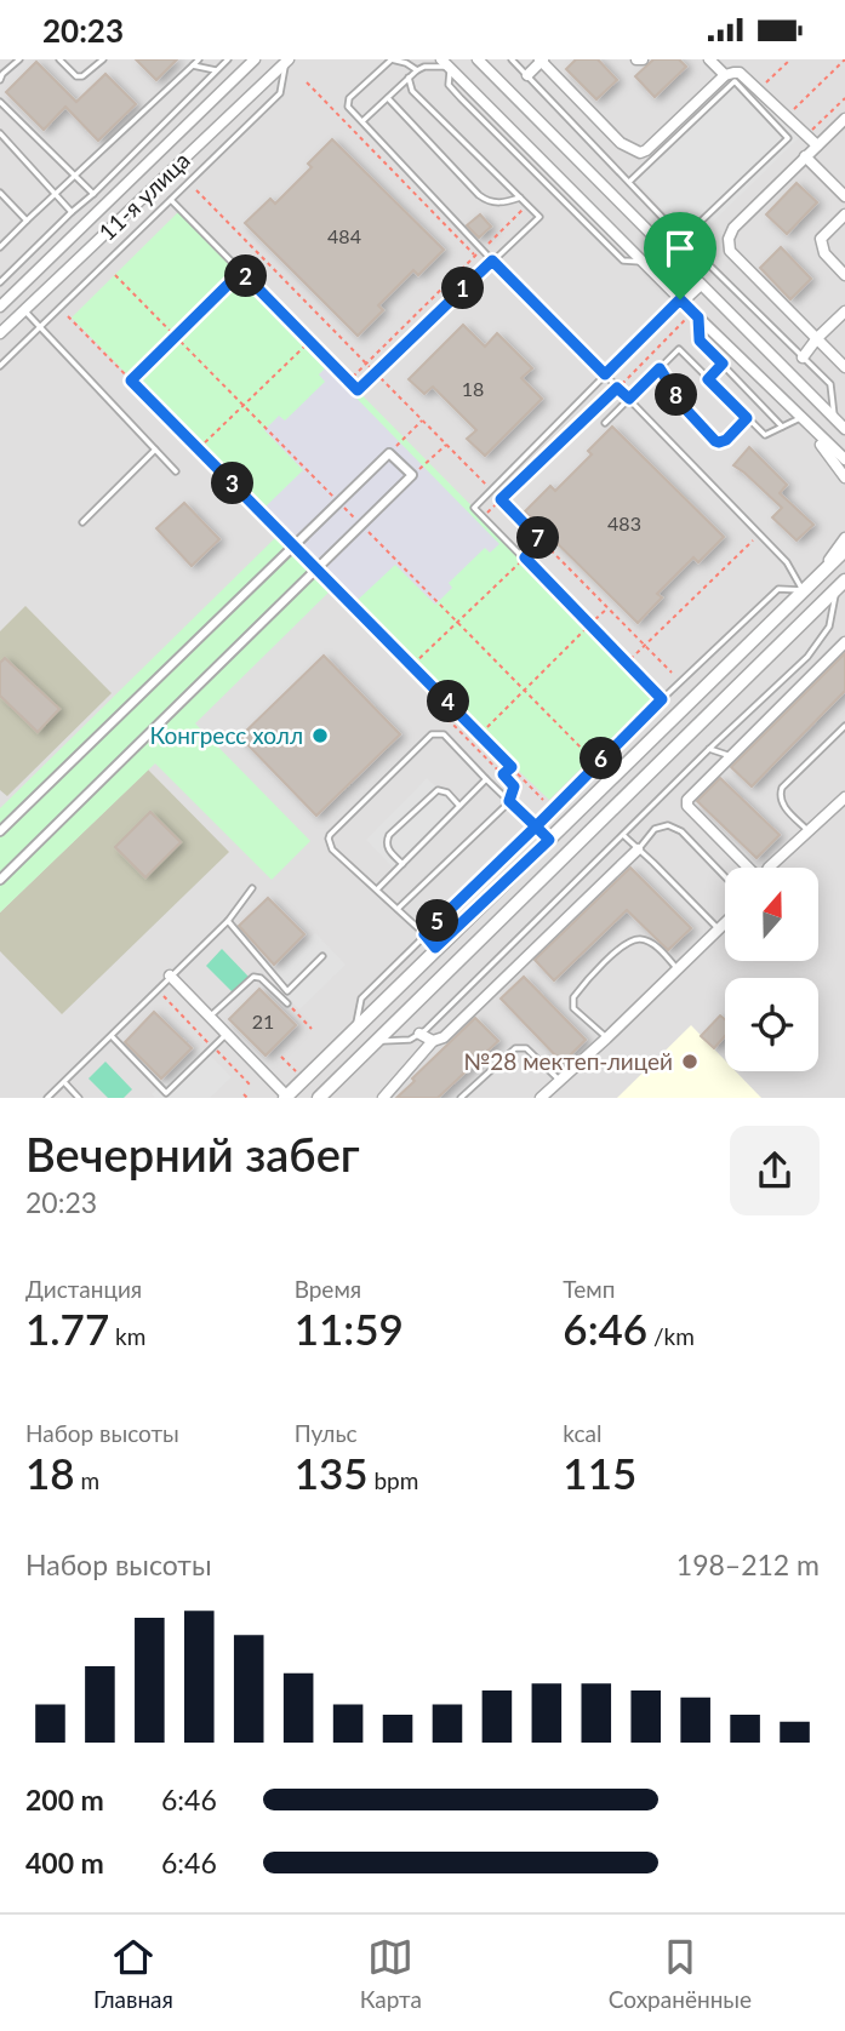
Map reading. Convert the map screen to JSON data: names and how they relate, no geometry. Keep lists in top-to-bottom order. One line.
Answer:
{"streets":{"street":["11-я улица"]},"places":["Конгресс холл","№28 мектеп-лицей"],"house_numbers":["484","18","483","21"],"north":"top","page":{"status":"20:23","pins":["2","1","8","3","7","4","6","5"],"heading":["Вечерний забег","20:23"],"stats":[["Дистанция","1.77 km"],["Время","11:59"],["Темп","6:46 /km"],["Набор высоты","18 m"],["Пульс","135 bpm"],["kcal","115"]],"chart":["Набор высоты","198–212 m"],"list":[{"name":"200 m","note":"6:46"},{"name":"400 m","note":"6:46"}],"tabs":["Главная","Карта","Сохранённые"]}}
